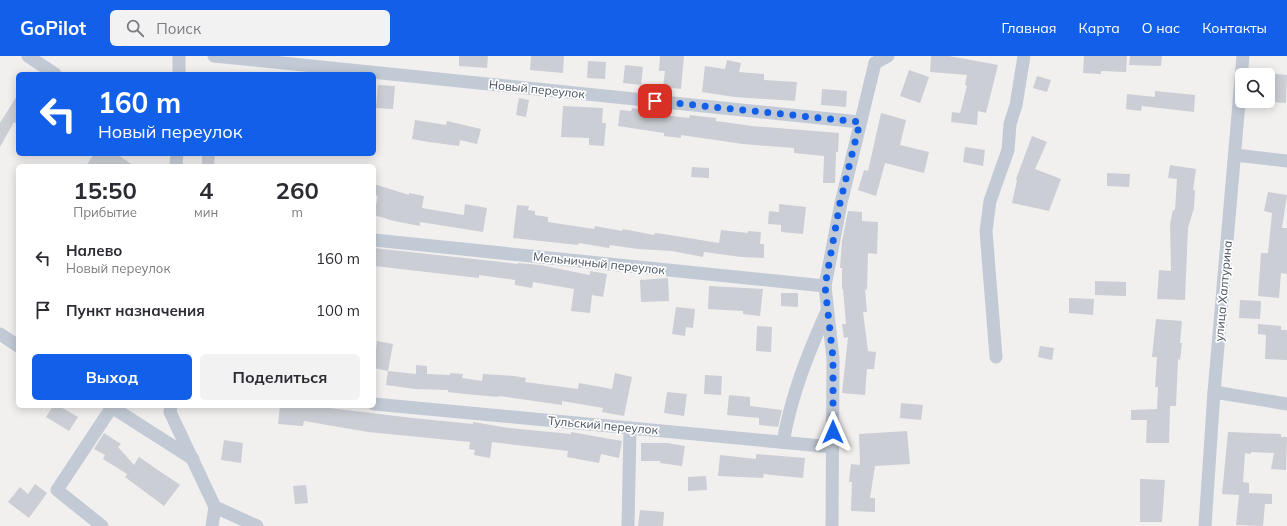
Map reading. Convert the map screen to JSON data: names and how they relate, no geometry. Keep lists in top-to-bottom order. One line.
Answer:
{"streets":{"street":["Новый переулок","Мельничный переулок","улица Халтурина","Тульский переулок"]},"page":{"header":"GoPilot","search":"Поиск","nav":["Главная","Карта","О нас","Контакты"],"turn":["160 m","Новый переулок"],"eta":["15:50","Прибытие","4","мин","260","m"],"list":[{"name":"Налево","note":"Новый переулок","value":"160 m"},{"name":"Пункт назначения","value":"100 m"}],"buttons":["Выход","Поделиться"]}}
